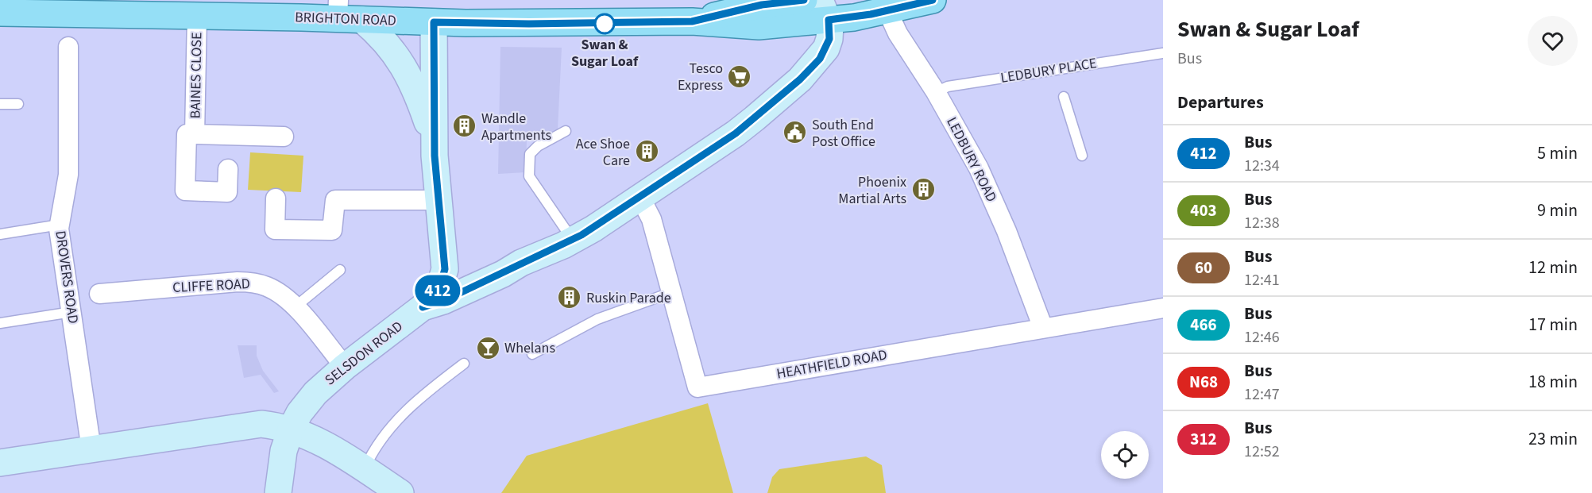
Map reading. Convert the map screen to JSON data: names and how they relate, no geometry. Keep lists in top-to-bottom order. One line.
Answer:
{"streets":{"main road":["BRIGHTON ROAD","SELSDON ROAD"],"street":["BAINES CLOSE","LEDBURY ROAD","DROVERS ROAD","CLIFFE ROAD","HEATHFIELD ROAD"],"lane":["LEDBURY PLACE"]},"crossings":[["BRIGHTON ROAD","BAINES CLOSE"],["BRIGHTON ROAD","LEDBURY ROAD"],["BRIGHTON ROAD","SELSDON ROAD"],["LEDBURY PLACE","LEDBURY ROAD"],["LEDBURY ROAD","HEATHFIELD ROAD"],["CLIFFE ROAD","SELSDON ROAD"],["SELSDON ROAD","HEATHFIELD ROAD"]],"places":{"other":["Swan & Sugar Loaf"],"supermarket":["Tesco Express"],"building":["Wandle Apartments","Ace Shoe Care","Phoenix Martial Arts","Ruskin Parade"],"public building":["South End Post Office"],"bar":["Whelans"]},"lines":["bus line 412"],"page":{"on_map":"412","heading":[["Swan & Sugar Loaf","Bus"],"Departures"],"list":[{"mark":"412","name":"Bus","note":"12:34","value":"5 min"},{"mark":"403","name":"Bus","note":"12:38","value":"9 min"},{"mark":"60","name":"Bus","note":"12:41","value":"12 min"},{"mark":"466","name":"Bus","note":"12:46","value":"17 min"},{"mark":"N68","name":"Bus","note":"12:47","value":"18 min"},{"mark":"312","name":"Bus","note":"12:52","value":"23 min"}]}}
